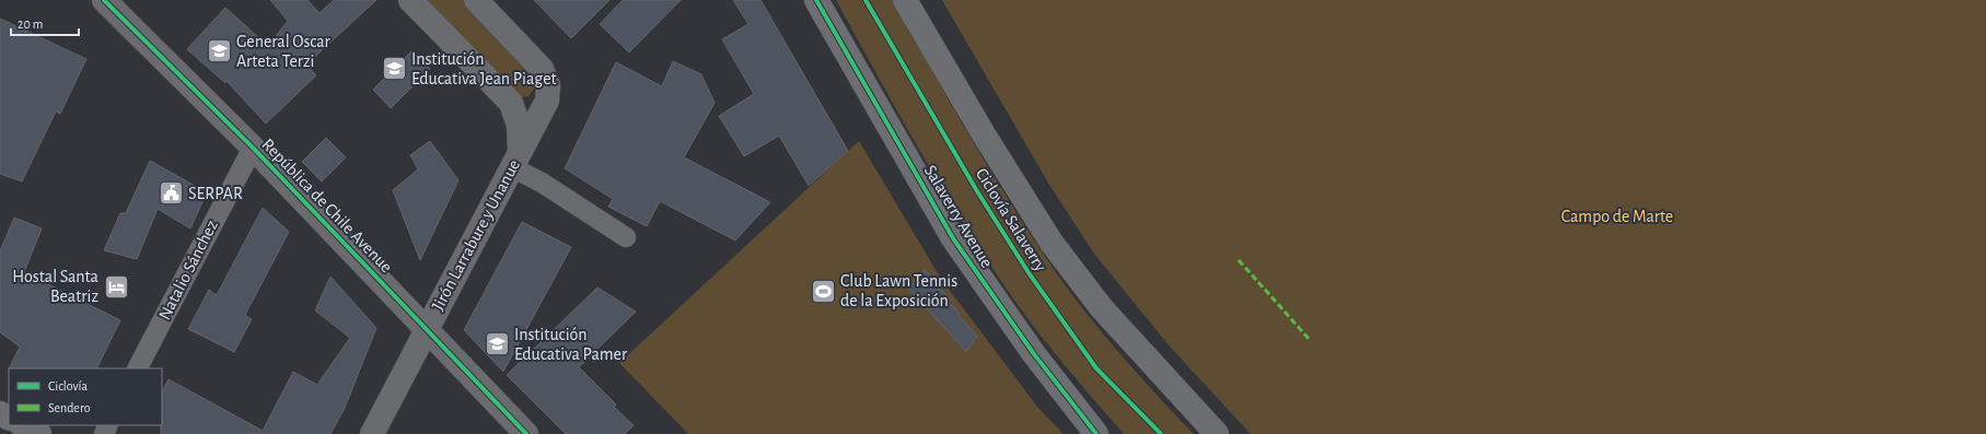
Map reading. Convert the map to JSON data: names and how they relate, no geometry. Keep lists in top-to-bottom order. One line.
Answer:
{"streets":{"main road":["Salaverry Avenue"],"street":["República de Chile Avenue","Jirón Larrabure y Unanue","Natalio Sánchez"],"cycle path":["Ciclovía Salaverry"]},"crossings":[["República de Chile Avenue","Jirón Larrabure y Unanue"],["República de Chile Avenue","Natalio Sánchez"]],"parks":["Campo de Marte"],"places":{"school or university":["General Oscar Arteta Terzi","Institución Educativa Jean Piaget","Institución Educativa Pamer"],"public building":["SERPAR"],"hotel":["Hostal Santa Beatriz"],"sports":["Club Lawn Tennis de la Exposición"]},"legend":["Ciclovía","Sendero"],"scale_bar":"20 m"}
